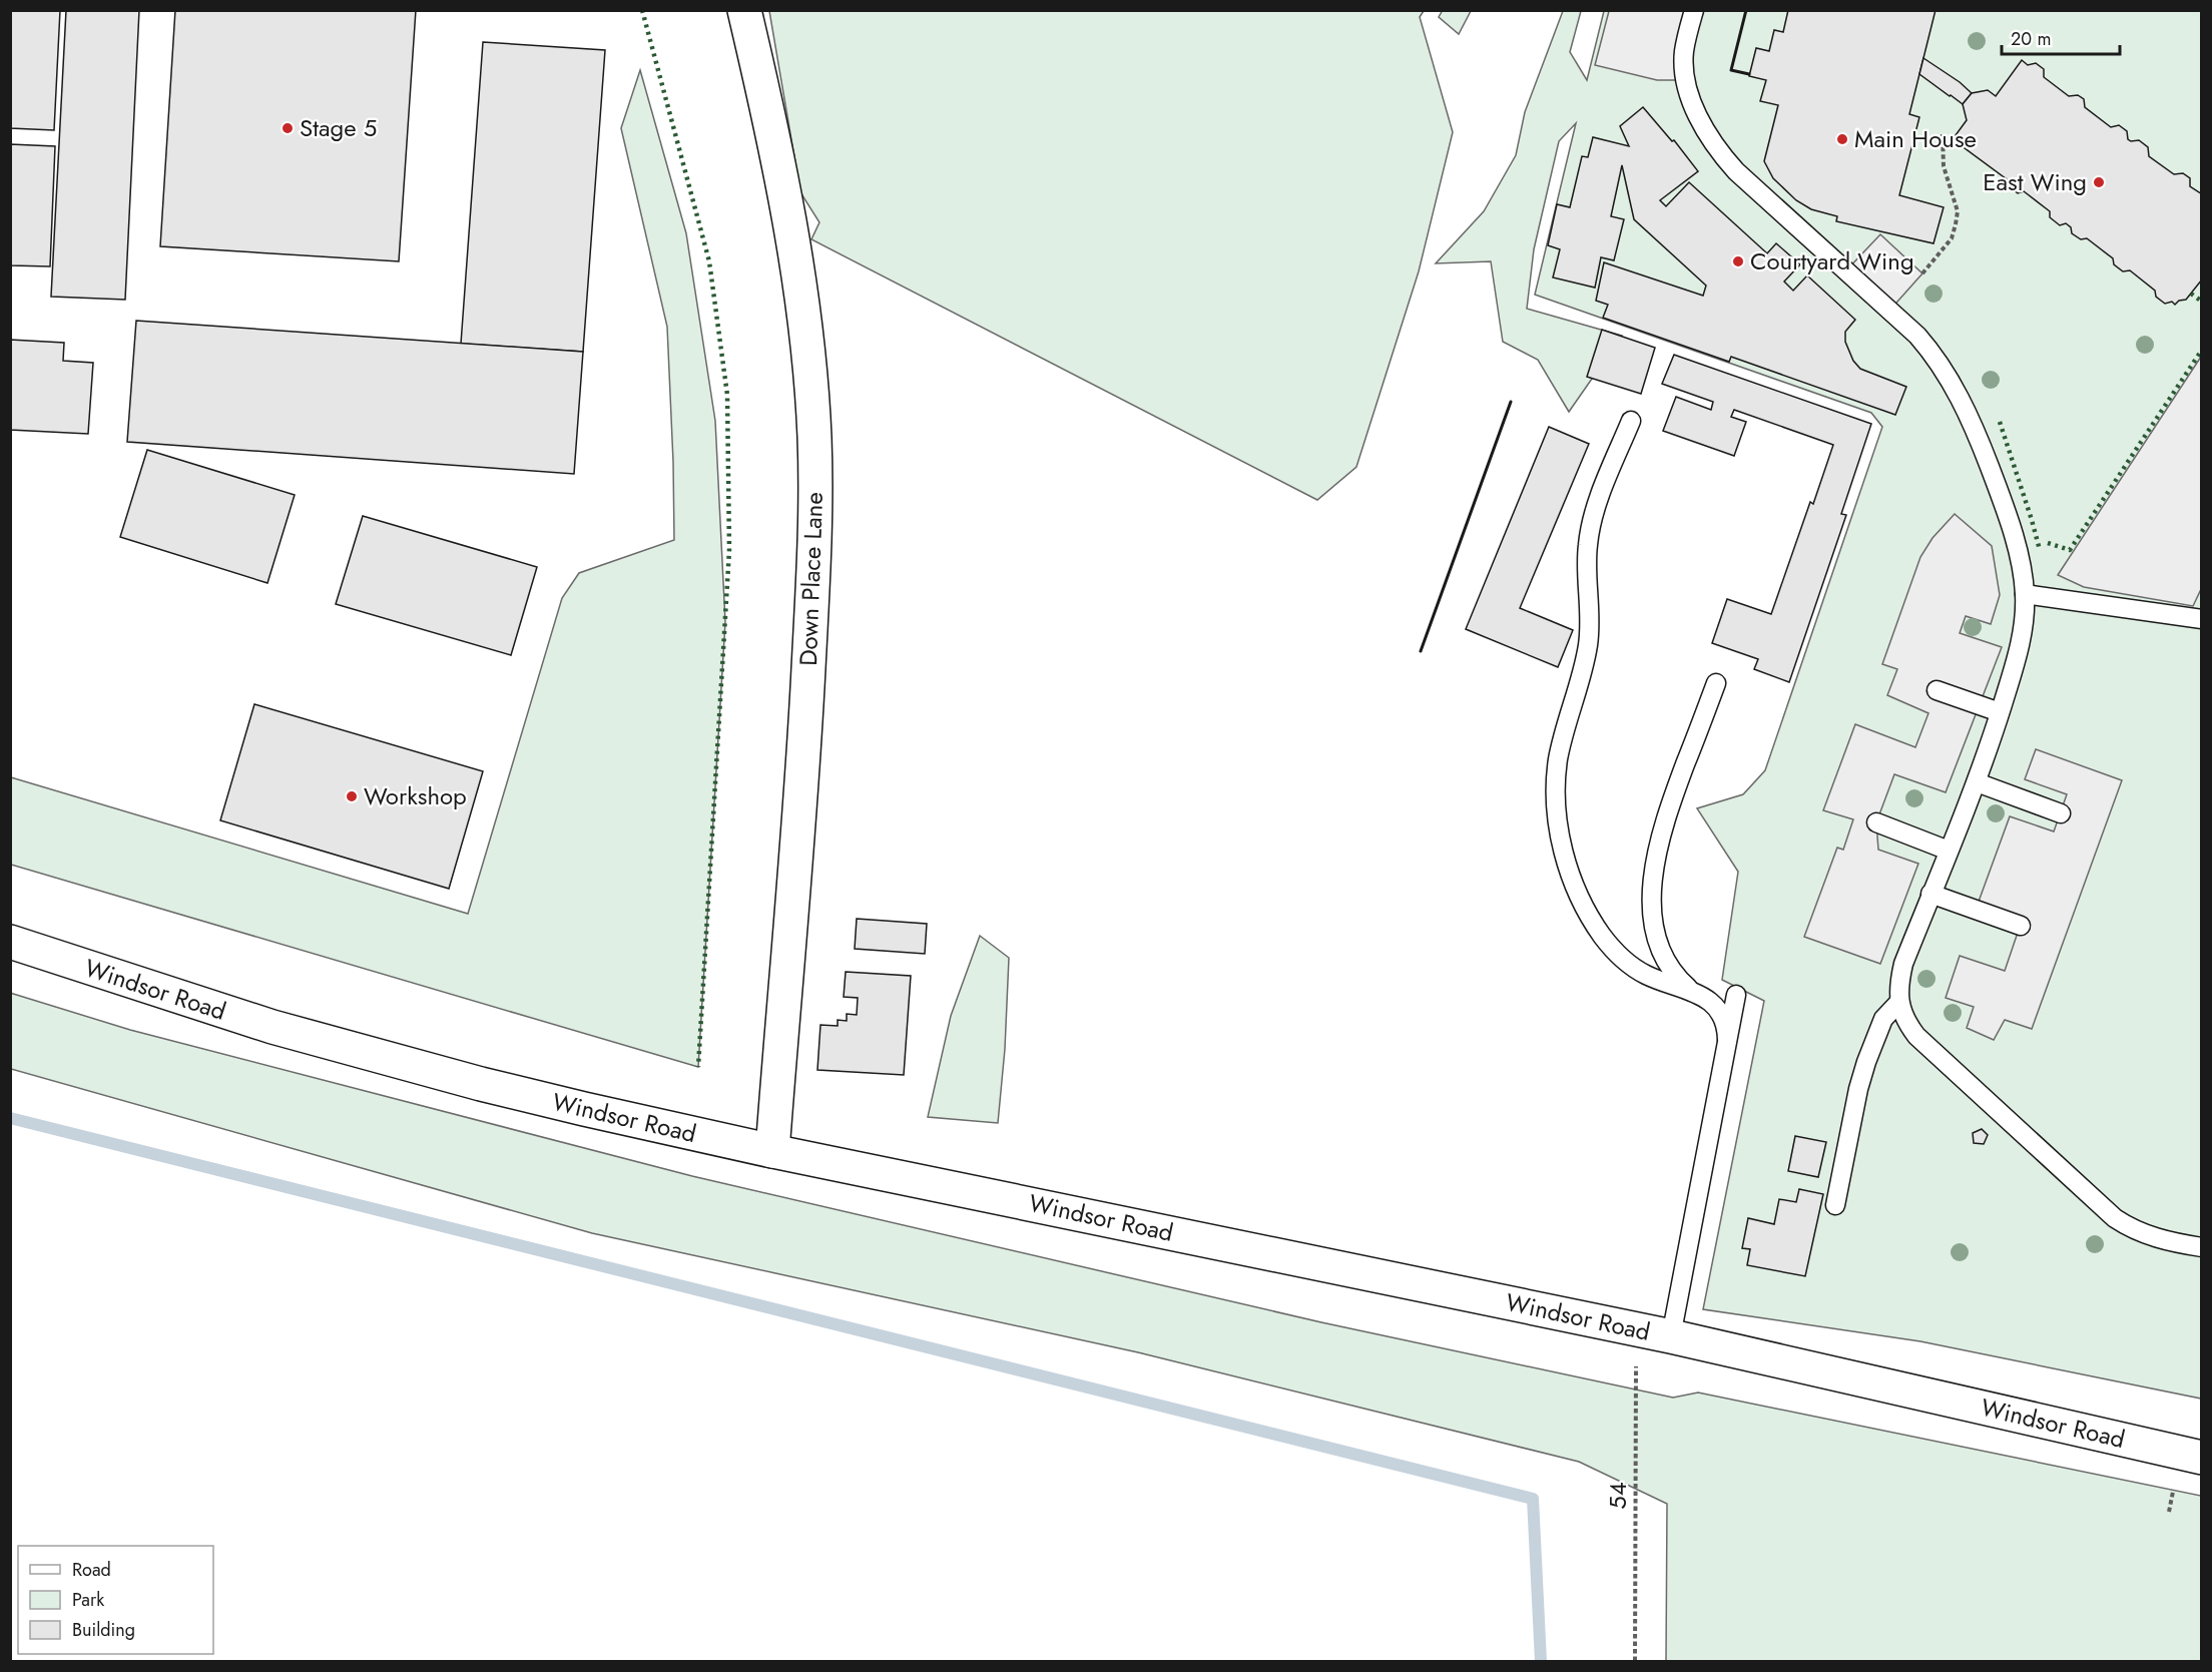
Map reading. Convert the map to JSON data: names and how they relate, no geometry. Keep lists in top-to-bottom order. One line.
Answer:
{"streets":{"main road":["Down Place Lane","Windsor Road"],"path":["54"]},"crossings":[["Down Place Lane","Windsor Road"],["Windsor Road","54"]],"places":["Stage 5","Main House","East Wing","Courtyard Wing","Workshop"],"legend":["Road","Park","Building"],"scale_bar":"20 m"}
